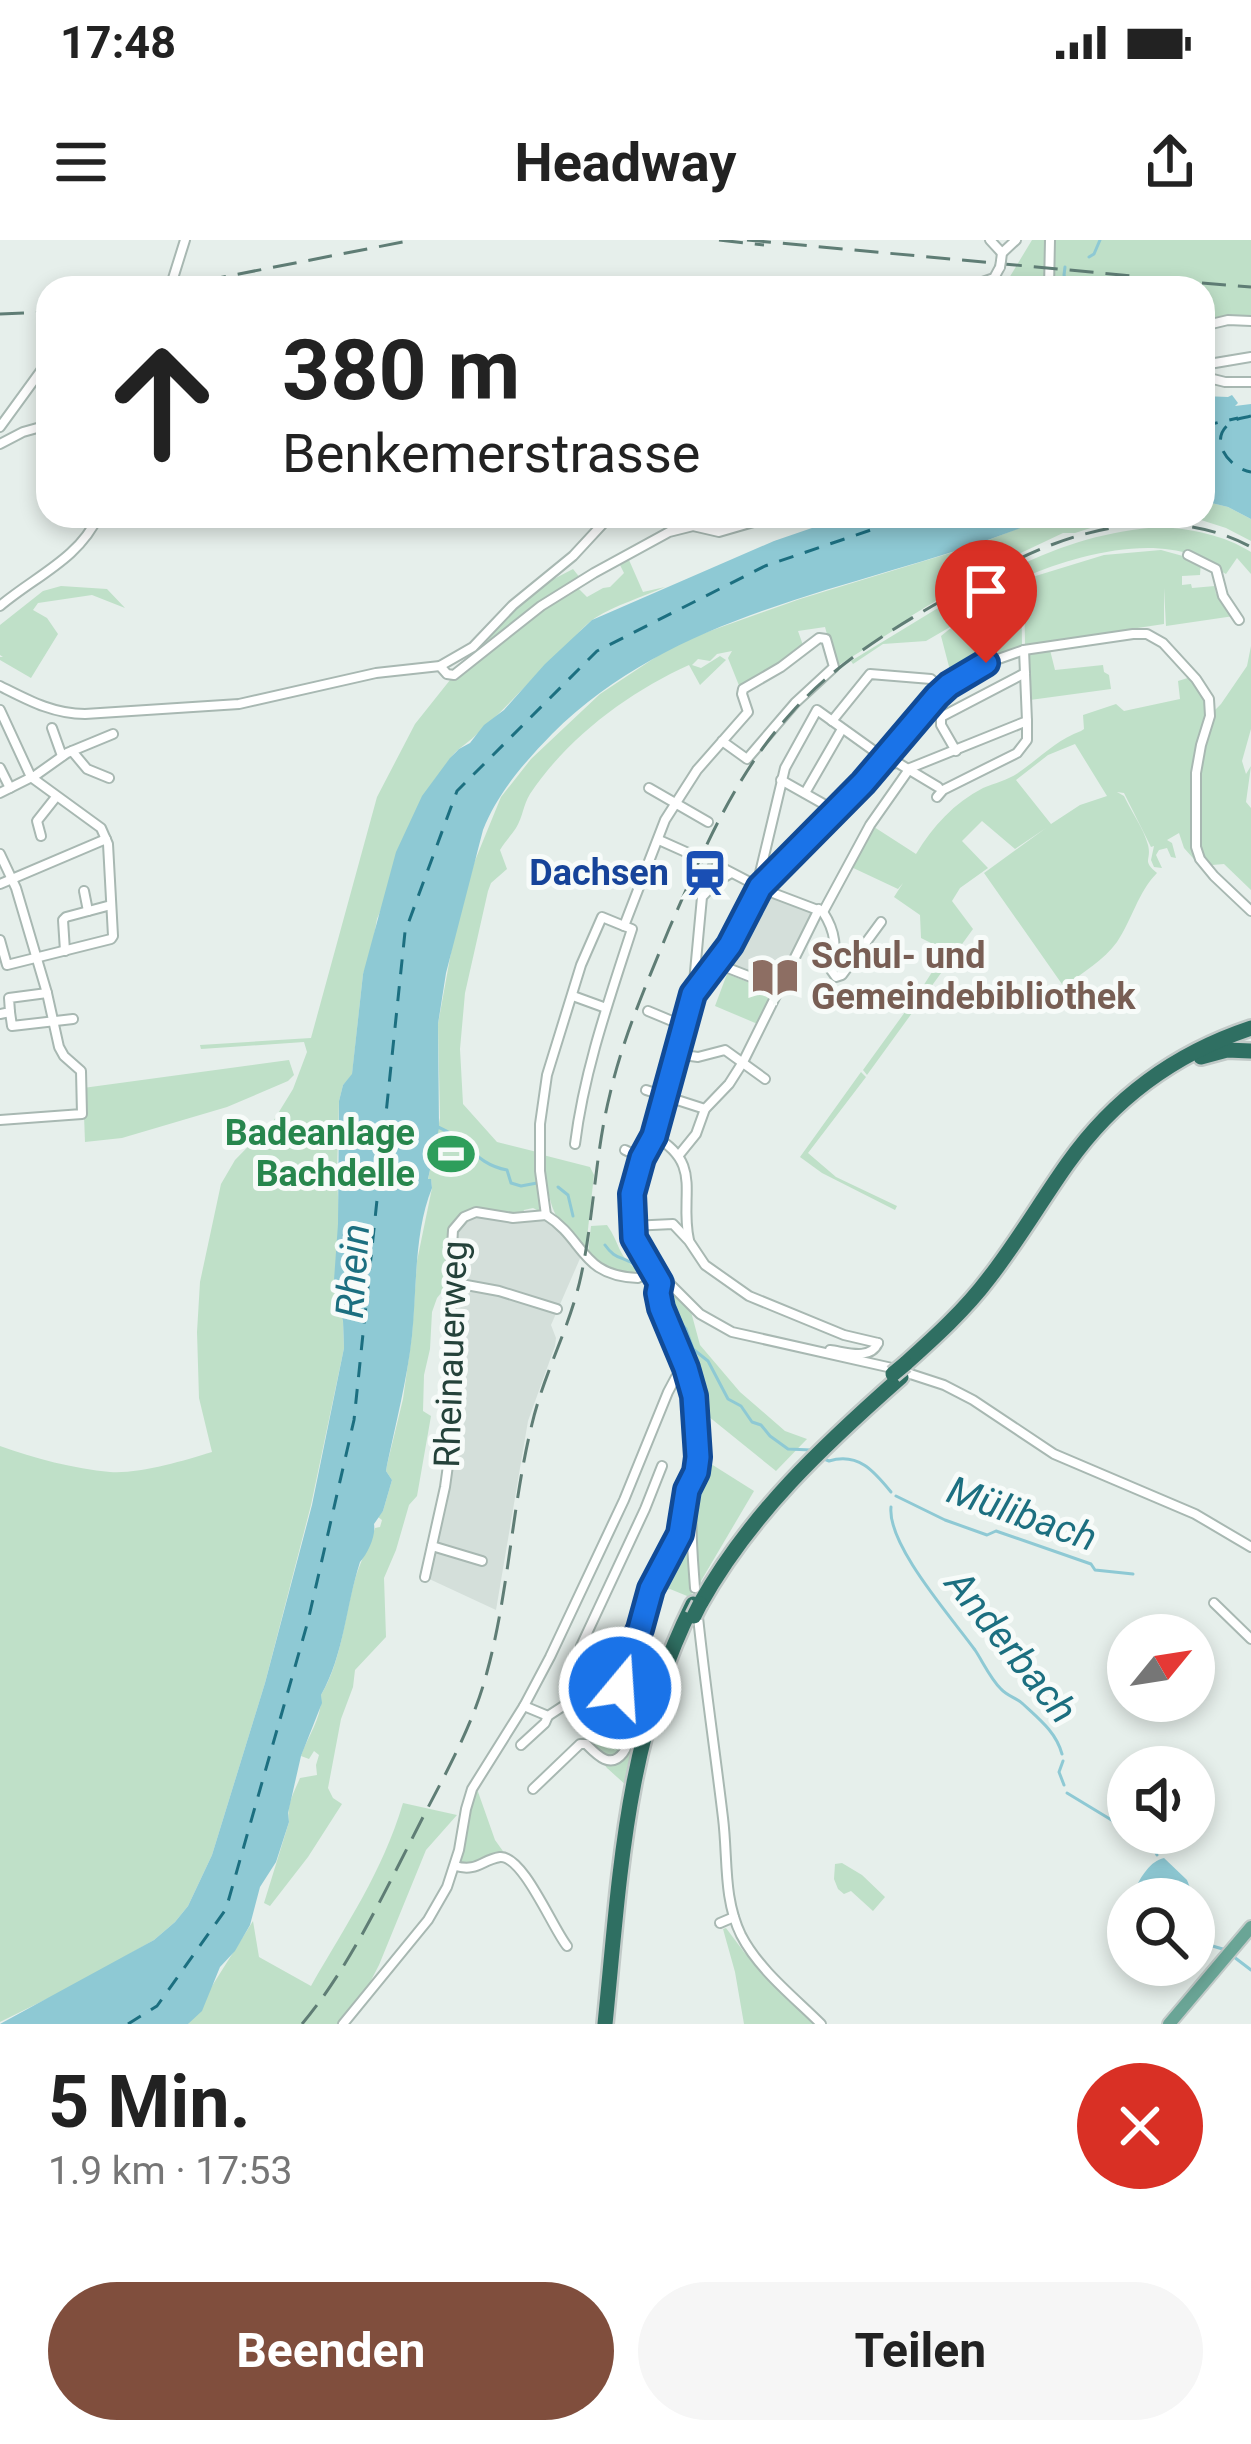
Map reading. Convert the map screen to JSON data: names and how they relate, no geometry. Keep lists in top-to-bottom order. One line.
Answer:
{"streets":{"street":["Rheinauerweg"]},"water":["Rhein","Mülibach","Anderbach"],"places":{"station":["Dachsen"],"library":["Schul- und Gemeindebibliothek"],"sports":["Badeanlage Bachdelle"]},"north":"top right","page":{"status":"17:48","header":"Headway","turn":["380 m","Benkemerstrasse"],"heading":["5 Min.","1.9 km · 17:53"],"buttons":["Beenden","Teilen"]}}
